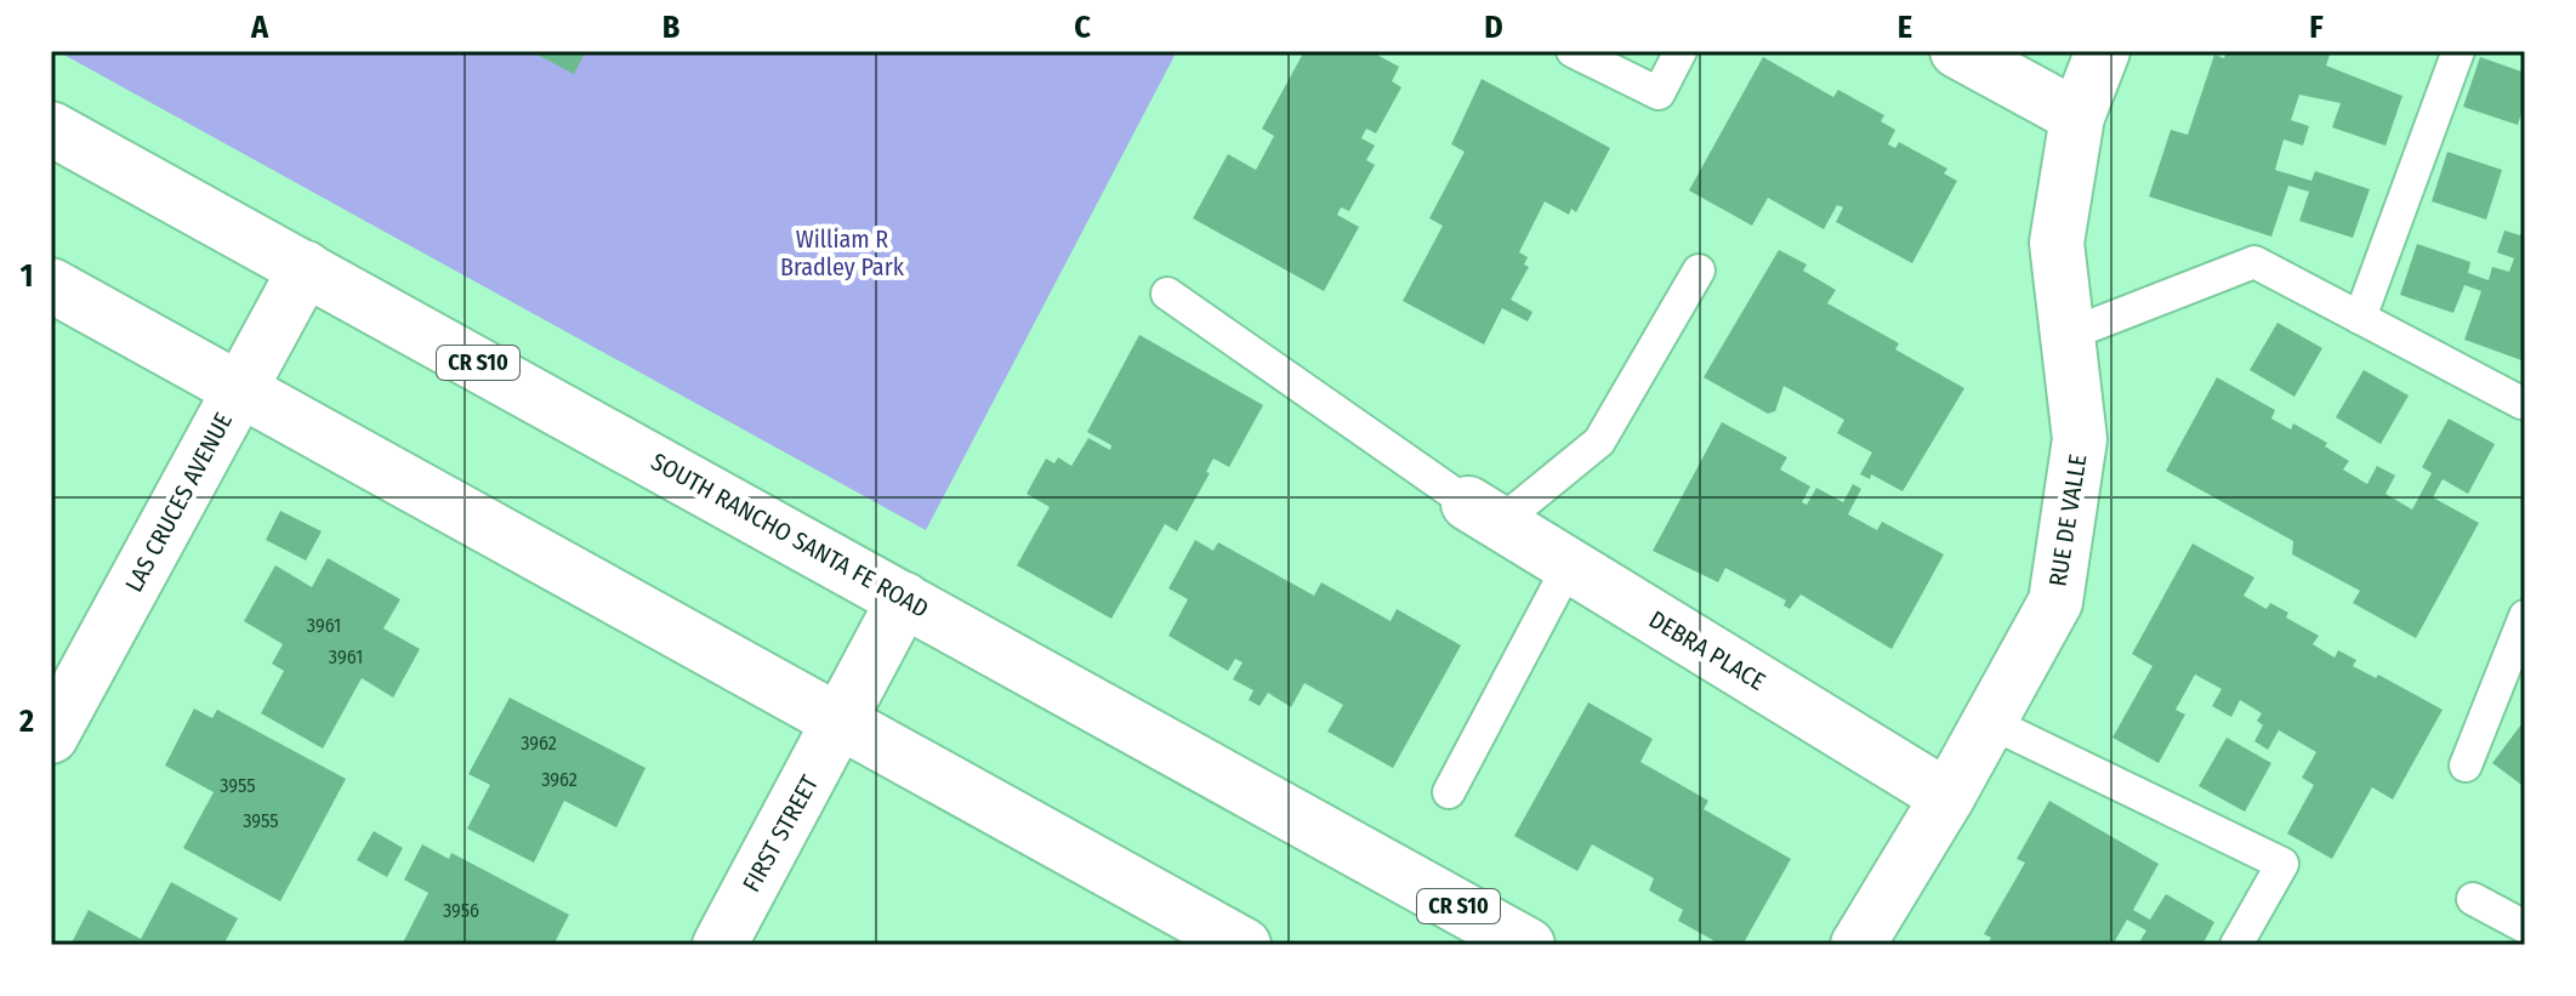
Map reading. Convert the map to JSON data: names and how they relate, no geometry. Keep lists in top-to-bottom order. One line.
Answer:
{"streets":{"main road":["CR S10","LAS CRUCES AVENUE","RUE DE VALLE","SOUTH RANCHO SANTA FE ROAD","DEBRA PLACE","FIRST STREET"]},"crossings":[["LAS CRUCES AVENUE","SOUTH RANCHO SANTA FE ROAD"],["RUE DE VALLE","DEBRA PLACE"],["SOUTH RANCHO SANTA FE ROAD","FIRST STREET"]],"parks":["William R Bradley Park"],"house_numbers":["3961","3961","3962","3962","3955","3955","3956"],"grid":{"columns":["A","B","C","D","E","F"],"rows":["1","2"]}}
